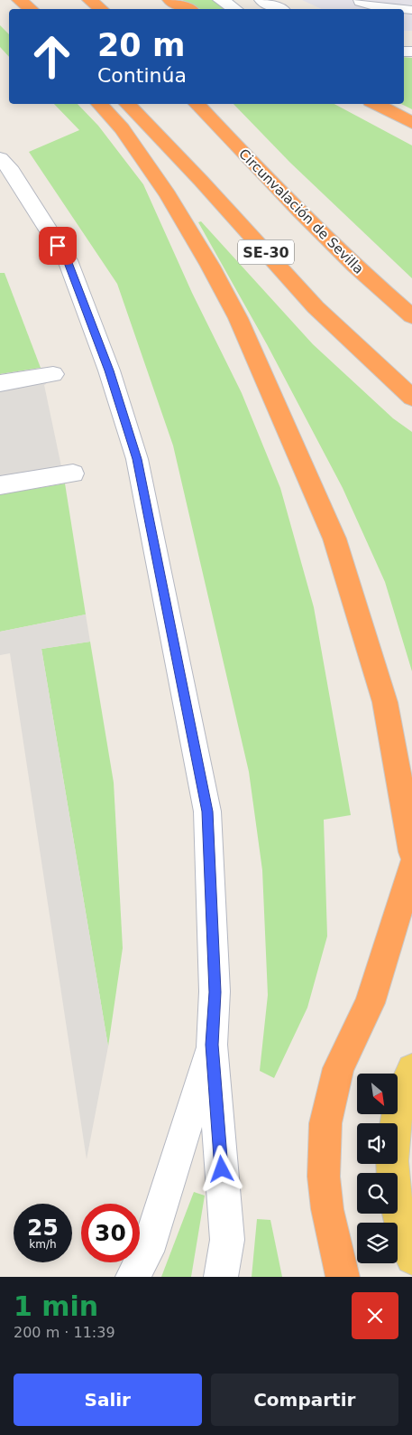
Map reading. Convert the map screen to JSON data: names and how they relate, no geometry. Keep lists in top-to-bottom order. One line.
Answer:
{"streets":{"highway":["Circunvalación de Sevilla","SE-30"]},"north":"bottom right","page":{"turn":["20 m","Continúa"],"speed":"25 km/h","limit":"30","heading":["1 min","200 m · 11:39"],"buttons":["Salir","Compartir"]}}
